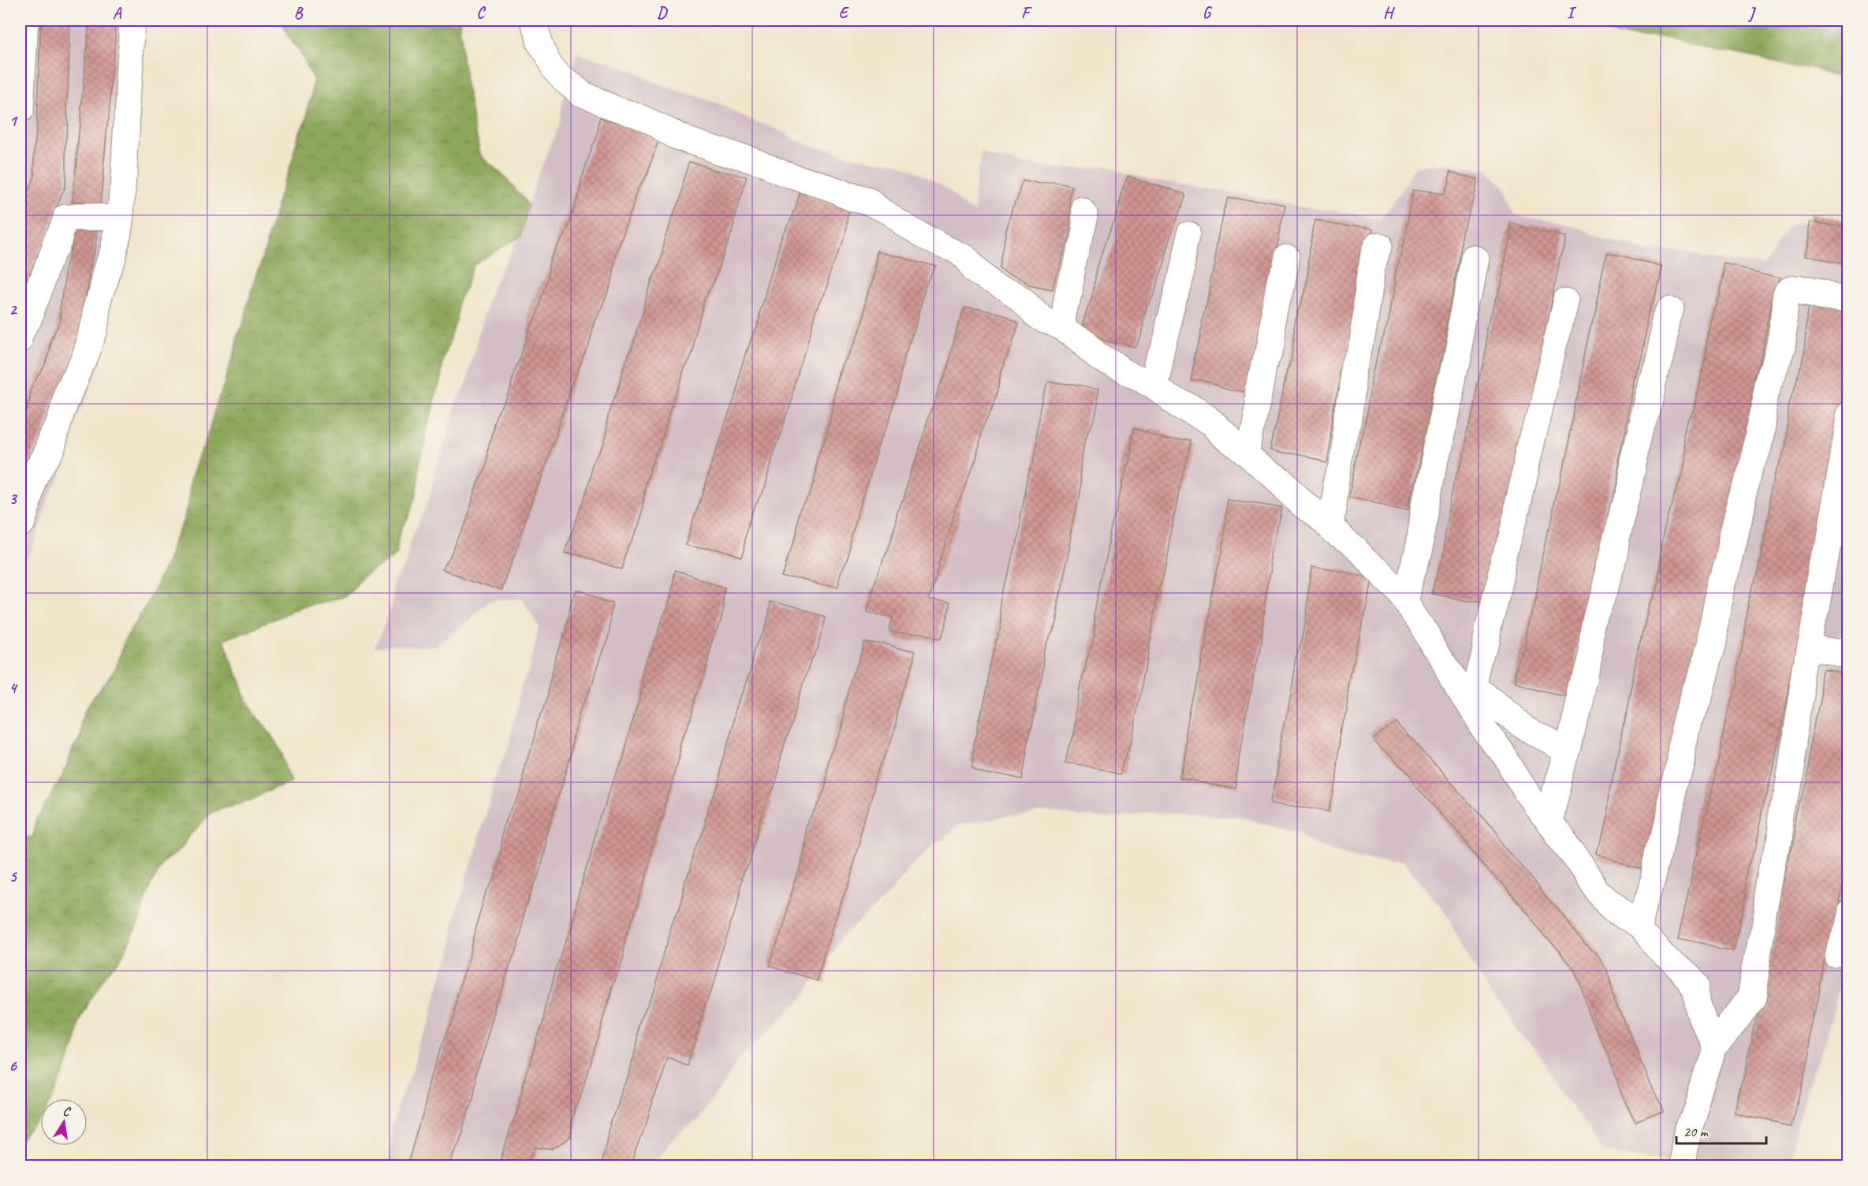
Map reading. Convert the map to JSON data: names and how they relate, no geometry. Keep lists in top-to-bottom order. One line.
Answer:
{"scale_bar":"20 m","north":"top","grid":{"columns":["A","B","C","D","E","F","G","H","I","J"],"rows":["1","2","3","4","5","6"]}}
